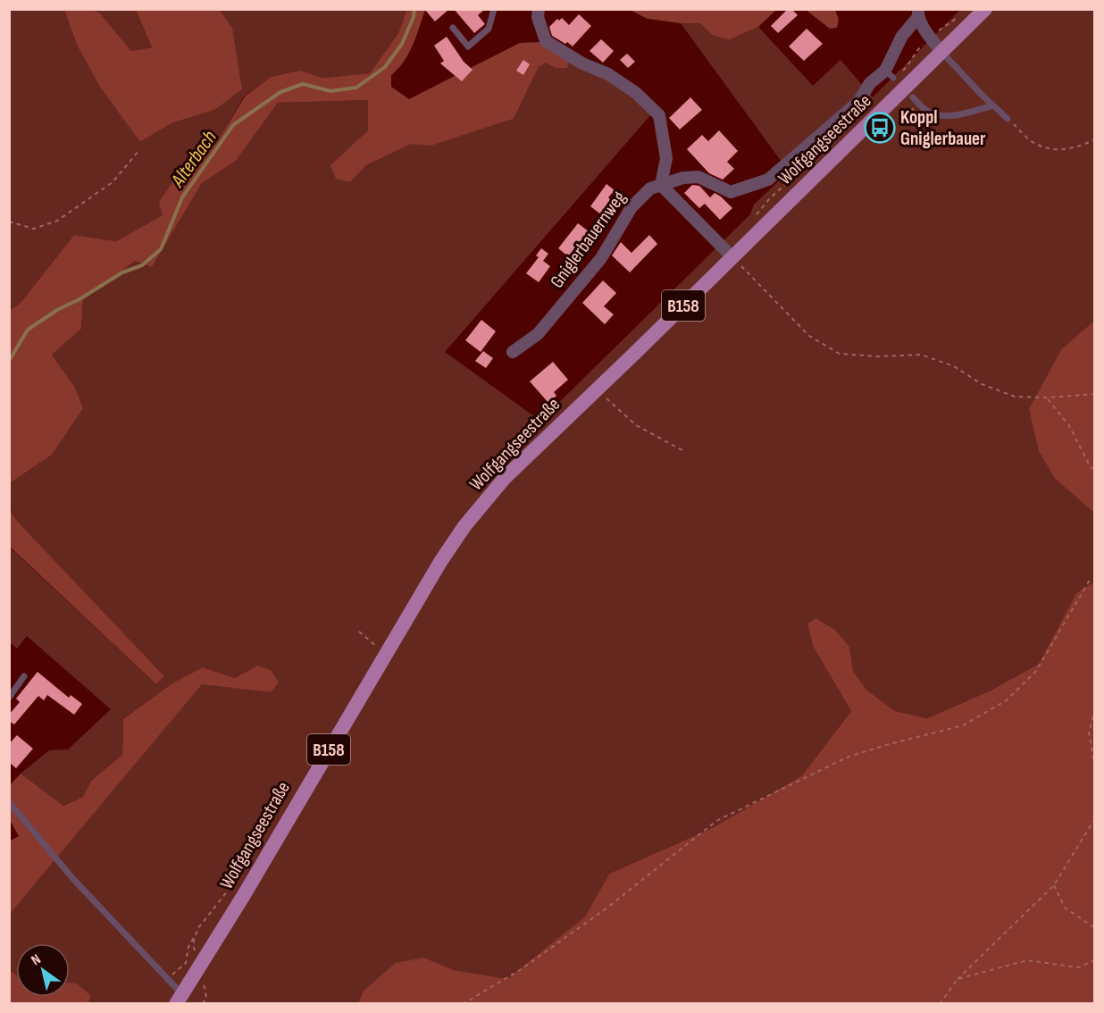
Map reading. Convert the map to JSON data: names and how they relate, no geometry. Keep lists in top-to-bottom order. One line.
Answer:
{"streets":{"main road":["Wolfgangseestraße","B158"],"street":["Gniglerbauernweg"]},"water":["Alterbach"],"places":{"bus stop":["Koppl Gniglerbauer"]},"north":"top left"}
